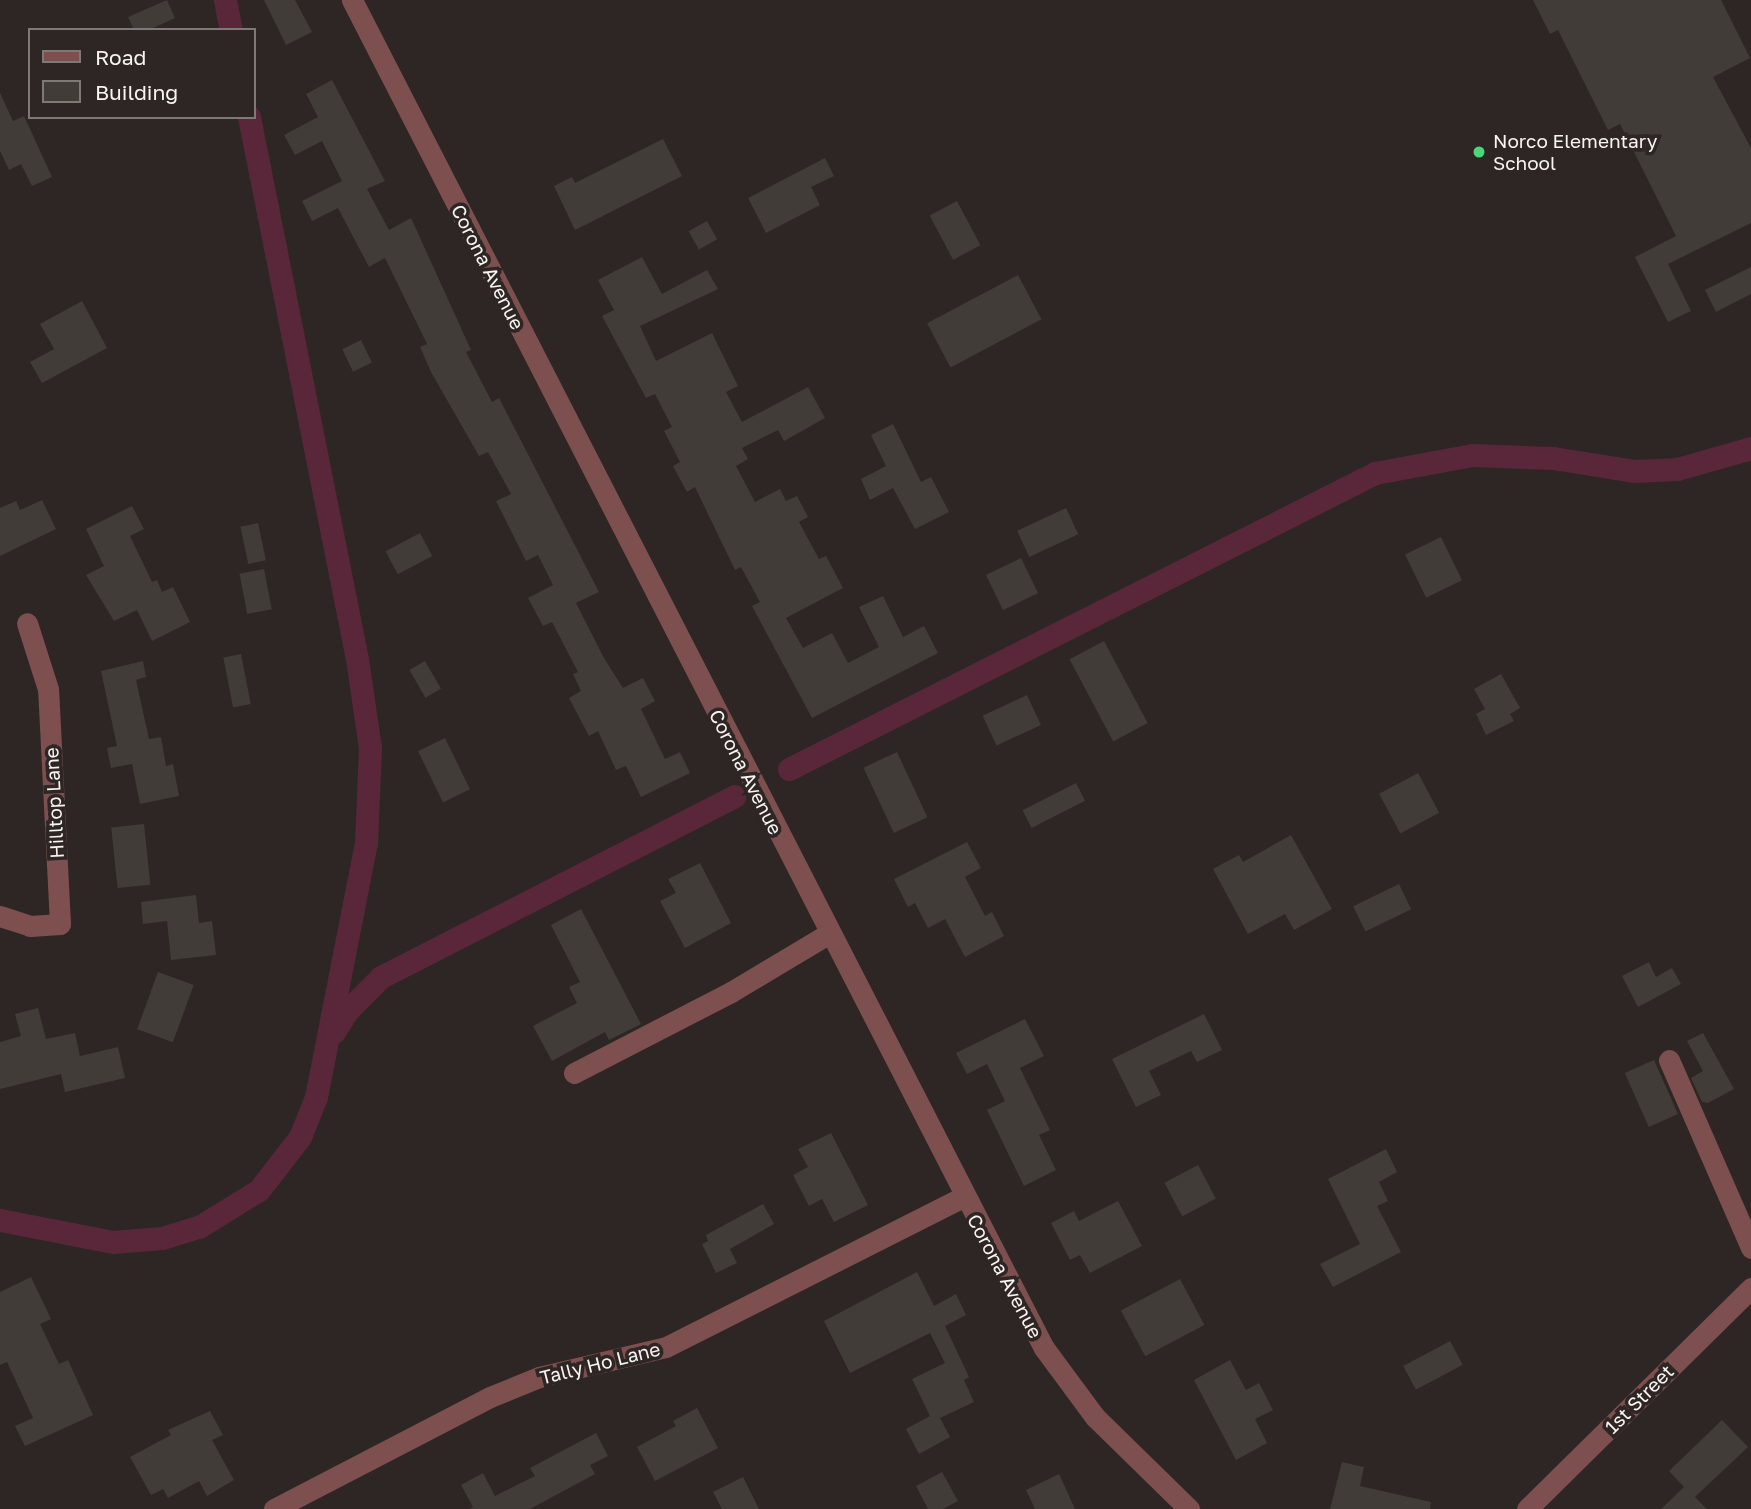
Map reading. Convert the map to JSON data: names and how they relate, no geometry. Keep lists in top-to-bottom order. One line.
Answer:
{"streets":{"street":["Corona Avenue","Hilltop Lane","Tally Ho Lane","1st Street"]},"crossings":[["Corona Avenue","Tally Ho Lane"]],"places":["Norco Elementary School"],"legend":["Road","Building"]}
